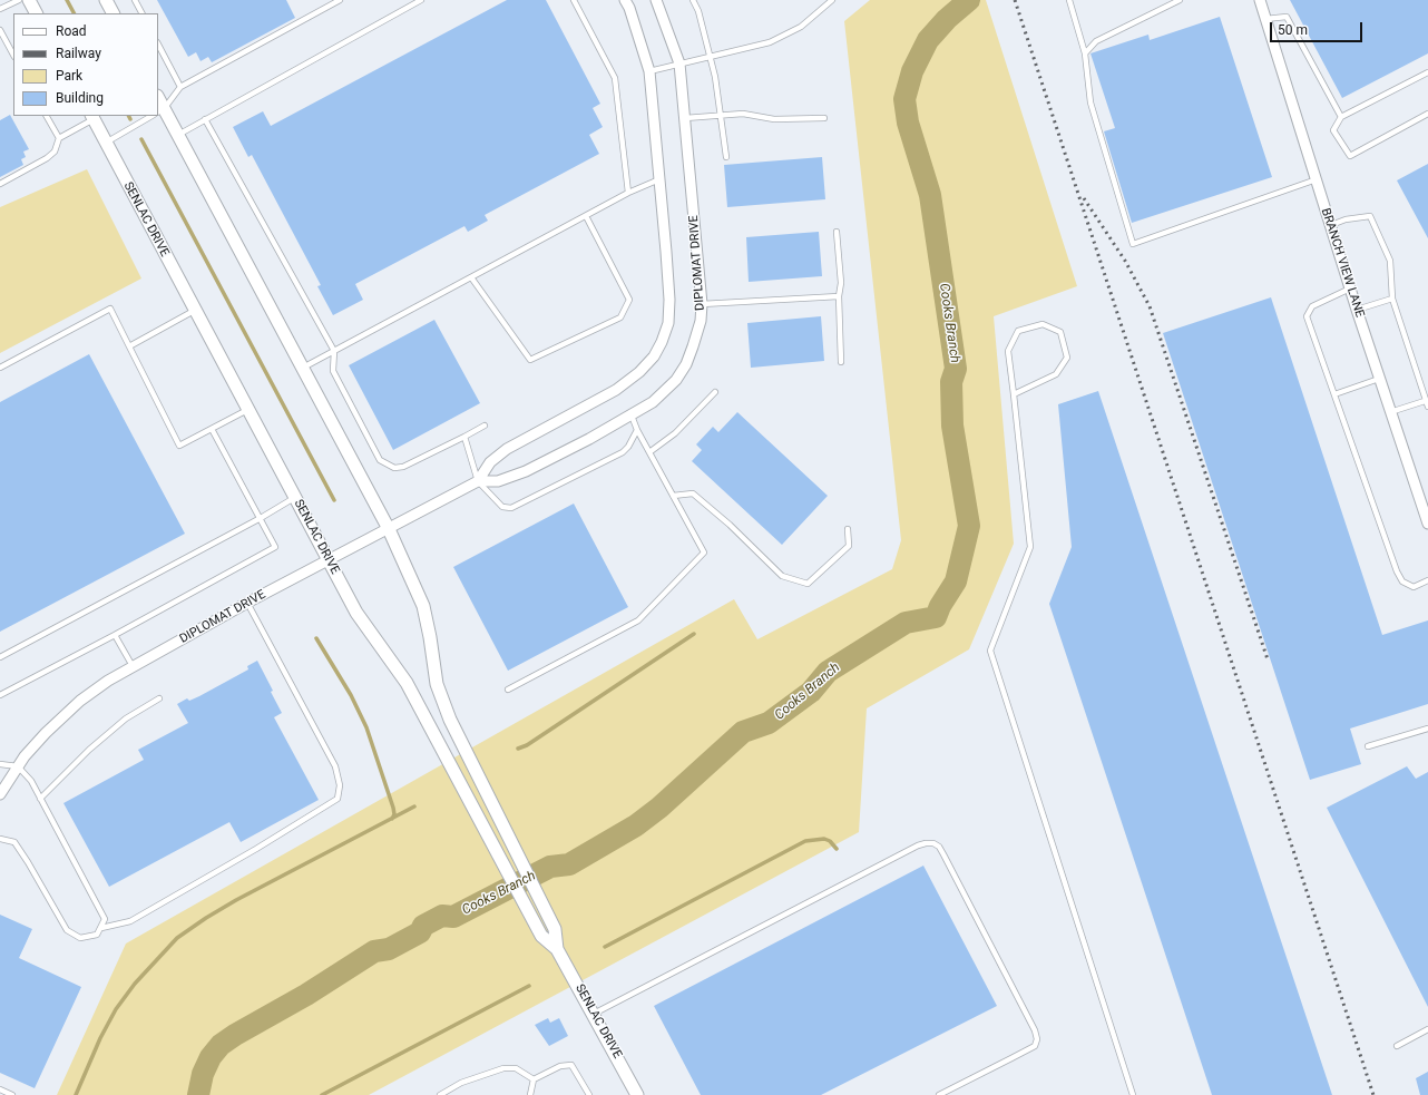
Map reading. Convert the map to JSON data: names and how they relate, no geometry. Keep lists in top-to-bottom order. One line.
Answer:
{"streets":{"street":["SENLAC DRIVE","DIPLOMAT DRIVE","BRANCH VIEW LANE"]},"crossings":[["SENLAC DRIVE","DIPLOMAT DRIVE"]],"water":["Cooks Branch"],"legend":["Road","Railway","Park","Building"],"scale_bar":"50 m"}
